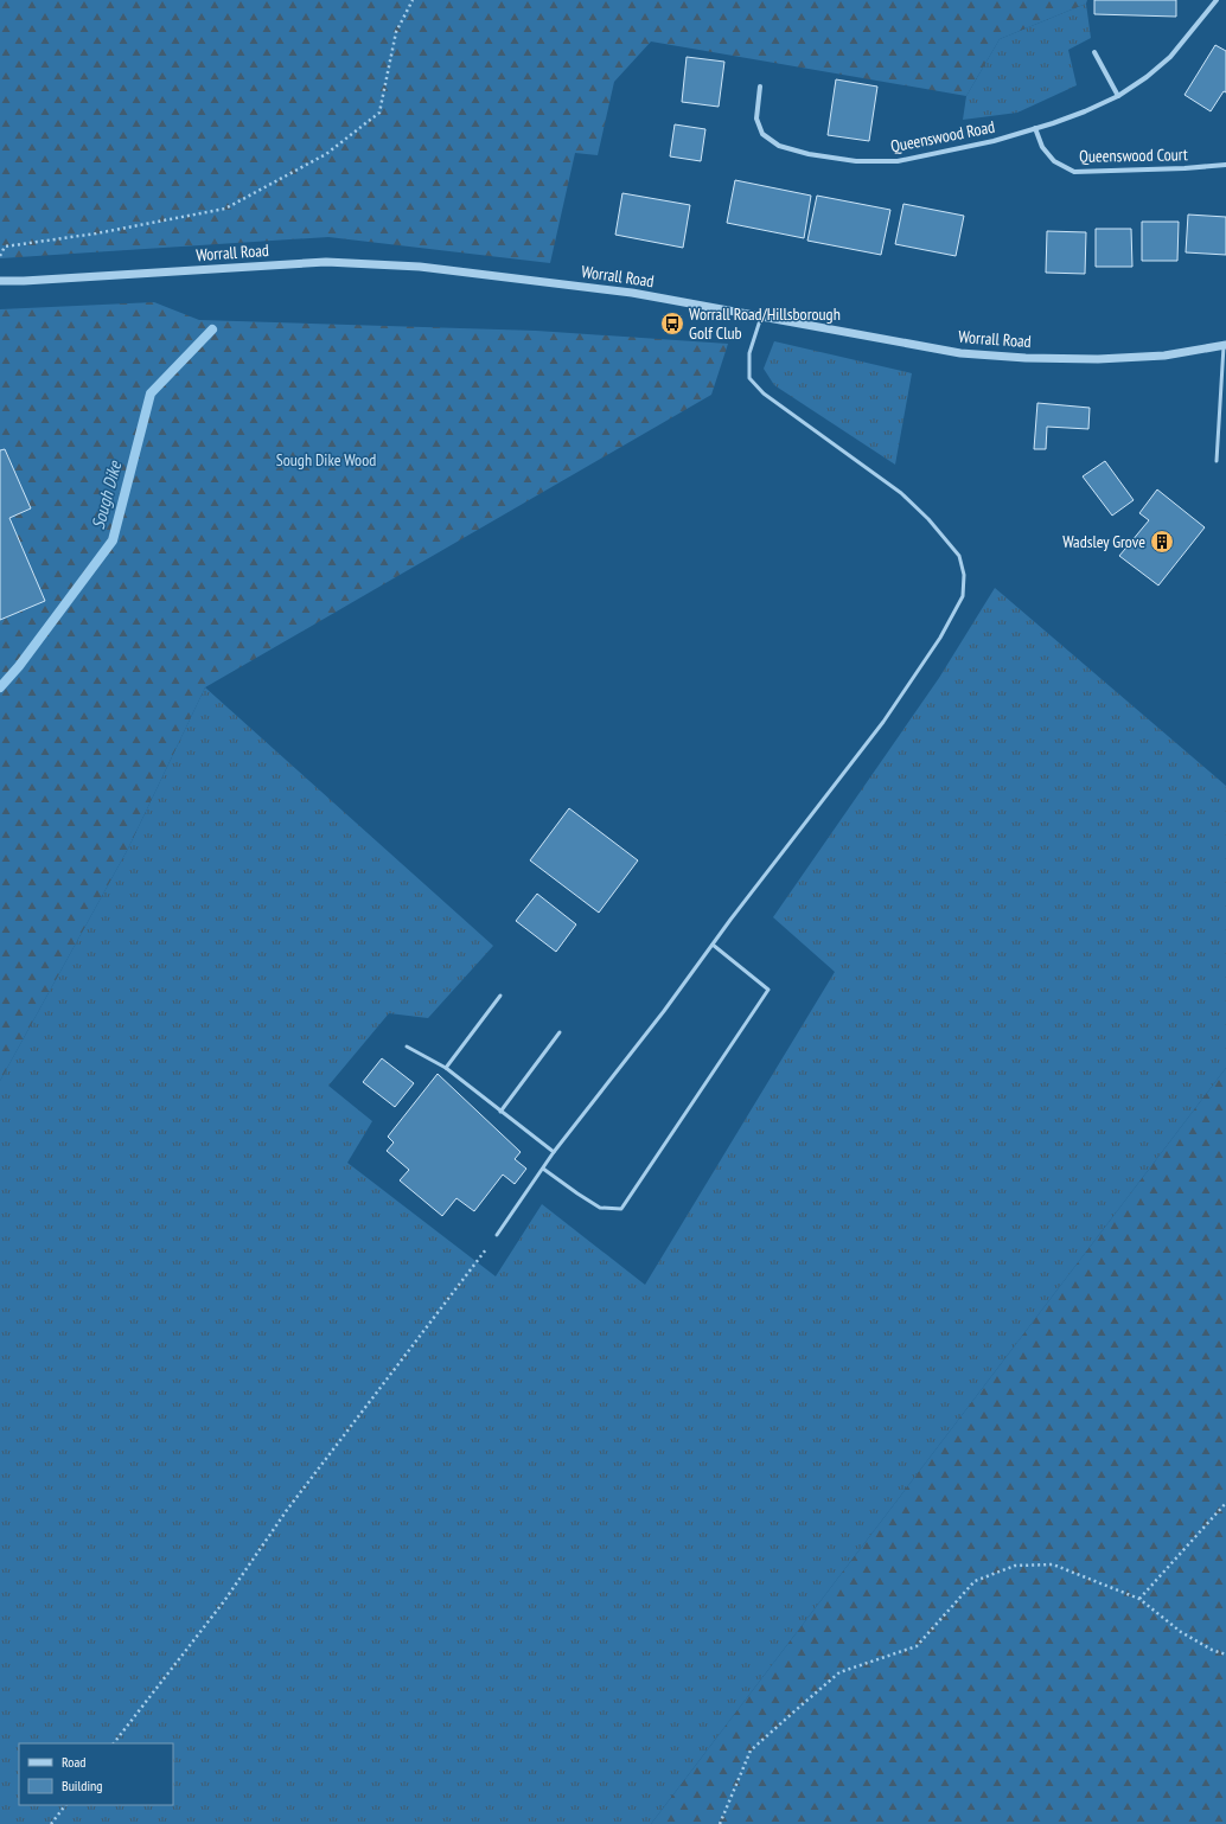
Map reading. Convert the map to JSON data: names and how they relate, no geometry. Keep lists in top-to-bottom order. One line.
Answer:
{"streets":{"street":["Queenswood Road","Queenswood Court","Worrall Road"]},"crossings":[["Queenswood Road","Queenswood Court"]],"water":["Sough Dike"],"parks":["Sough Dike Wood"],"places":{"bus stop":["Worrall Road/Hillsborough Golf Club"],"building":["Wadsley Grove"]},"legend":["Road","Building"]}
